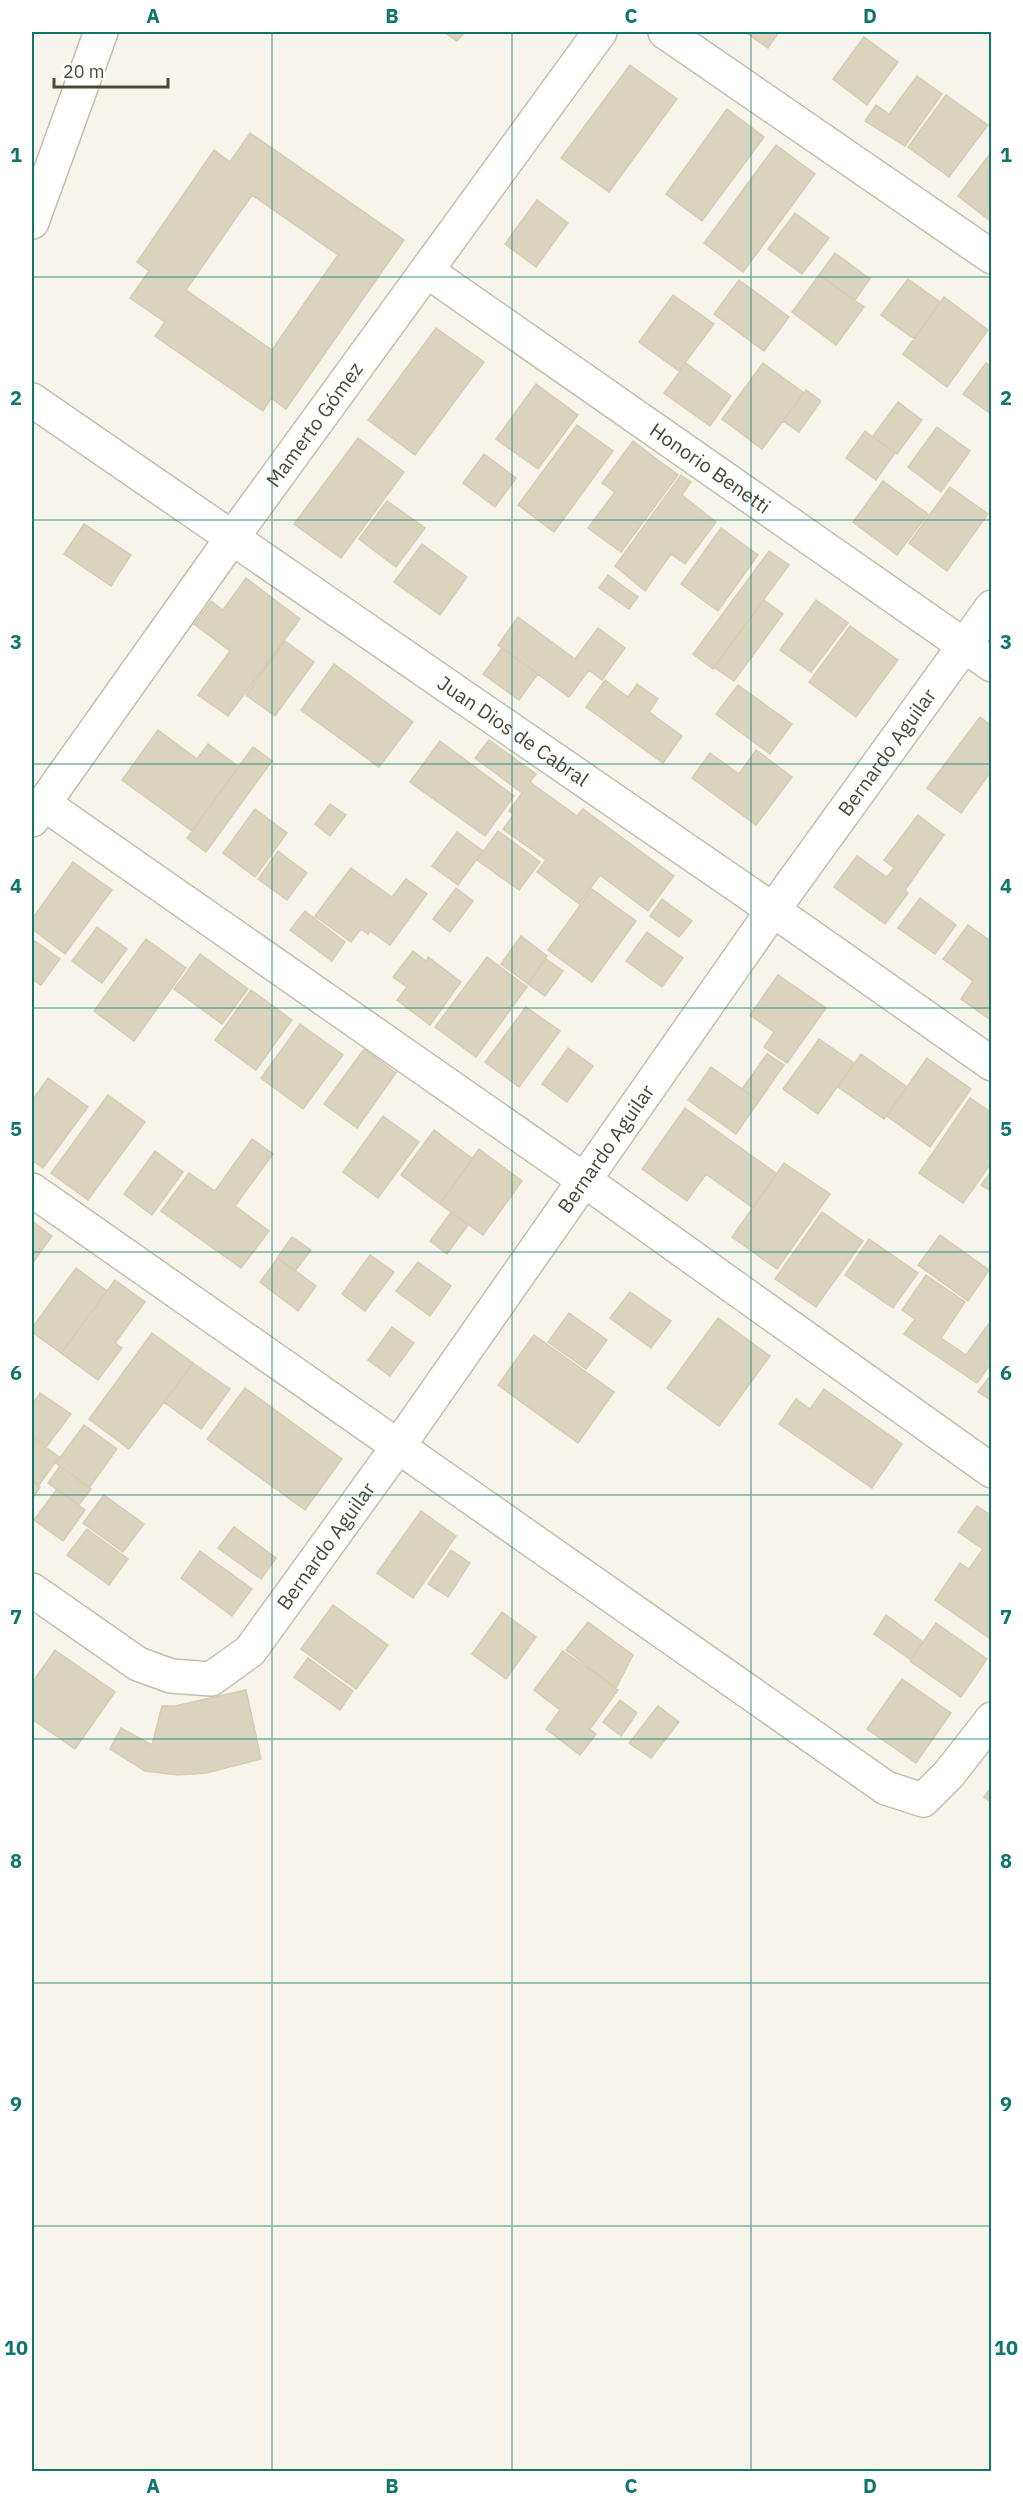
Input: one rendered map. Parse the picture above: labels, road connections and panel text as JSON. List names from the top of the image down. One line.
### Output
{"streets":{"street":["Mamerto Gómez","Honorio Benetti","Juan Dios de Cabral","Bernardo Aguilar"]},"crossings":[["Mamerto Gómez","Honorio Benetti"],["Mamerto Gómez","Juan Dios de Cabral"],["Honorio Benetti","Bernardo Aguilar"],["Juan Dios de Cabral","Bernardo Aguilar"]],"scale_bar":"20 m","grid":{"columns":["A","B","C","D"],"rows":["1","2","3","4","5","6","7","8","9","10"]}}
